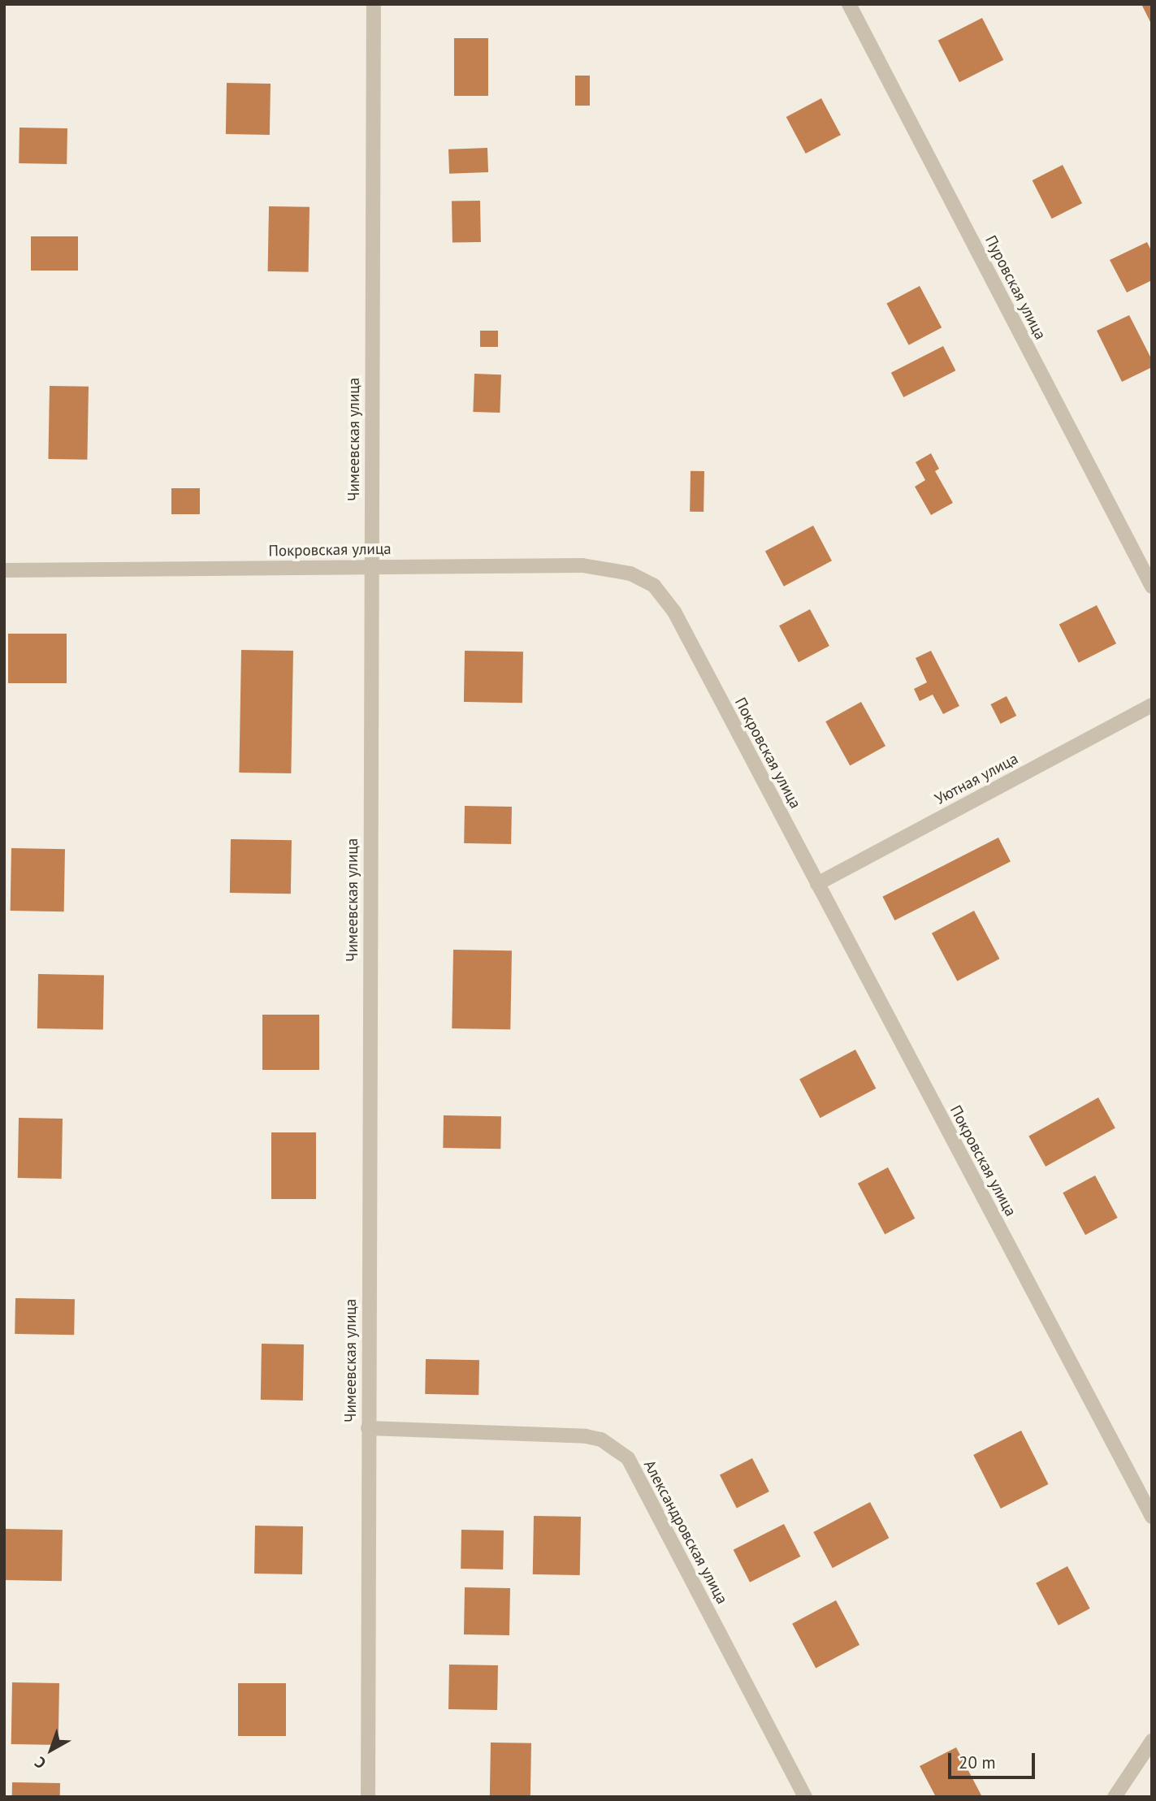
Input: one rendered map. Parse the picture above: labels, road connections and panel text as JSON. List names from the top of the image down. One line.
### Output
{"streets":{"street":["Пуровская улица","Чимеевская улица","Покровская улица","Уютная улица","Александровская улица"]},"crossings":[["Чимеевская улица","Покровская улица"],["Чимеевская улица","Александровская улица"],["Покровская улица","Уютная улица"]],"scale_bar":"20 m","north":"bottom left"}
